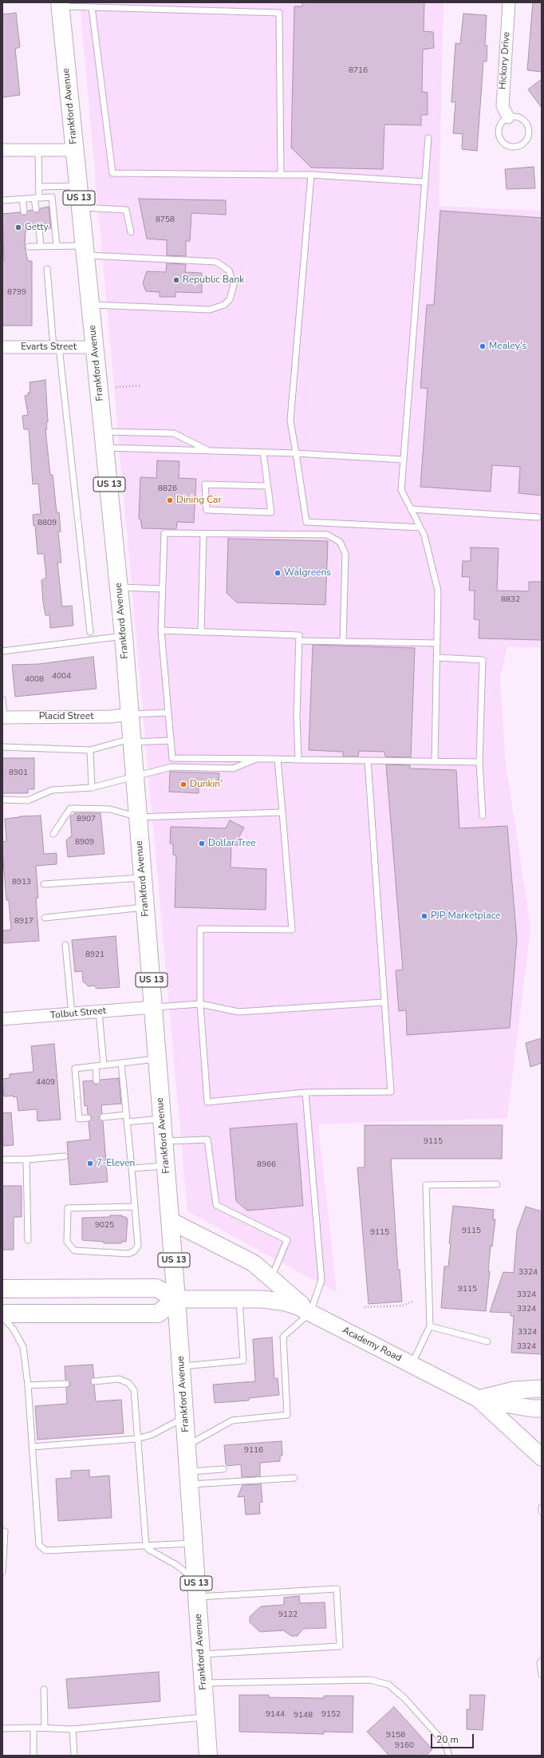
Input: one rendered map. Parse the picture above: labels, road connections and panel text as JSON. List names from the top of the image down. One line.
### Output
{"streets":{"main road":["Frankford Avenue","US 13","Academy Road"],"street":["Hickory Drive","Evarts Street","Placid Street","Tolbut Street"]},"crossings":[["Frankford Avenue","Evarts Street"],["Frankford Avenue","Placid Street"],["Frankford Avenue","Tolbut Street"],["Frankford Avenue","Academy Road"]],"places":["Getty","Republic Bank","Mealey's","Dining Car","Walgreens","Dunkin'","Dollar Tree","PJP Marketplace","7-Eleven"],"house_numbers":["8716","8758","8799","8826","8809","8832","4004","4008","8901","8907","8909","8913","8917","8921","4409","9115","8966","9025","9115","9115","3324","9115","3324","3324","3324","3324","9116","9122","9144","9152","9148","9158","9160"],"scale_bar":"20 m"}
